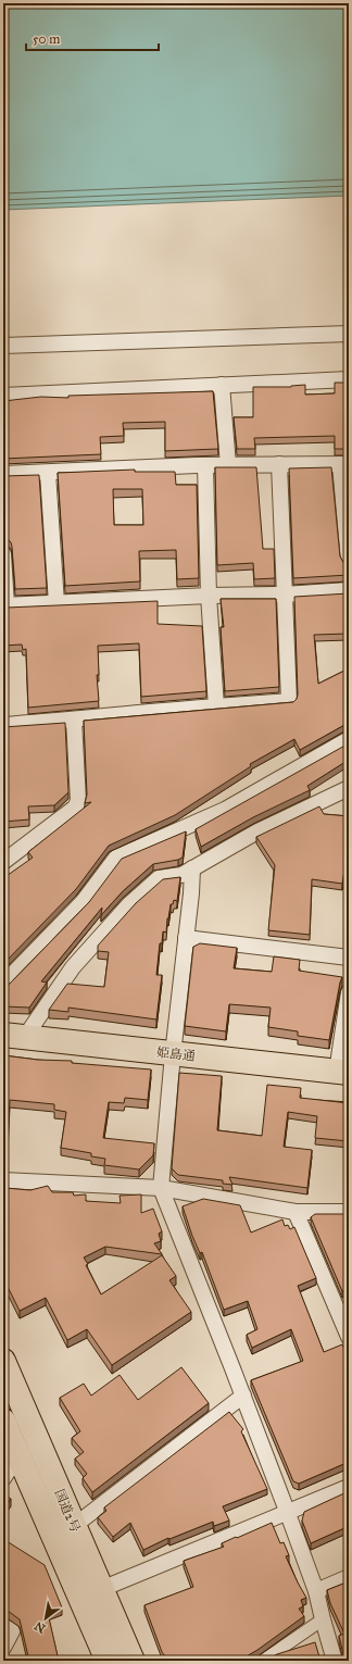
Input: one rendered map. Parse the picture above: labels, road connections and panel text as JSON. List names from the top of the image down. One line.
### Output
{"streets":{"main road":["姫島通","国道2号"]},"scale_bar":"50 m","north":"bottom left"}
